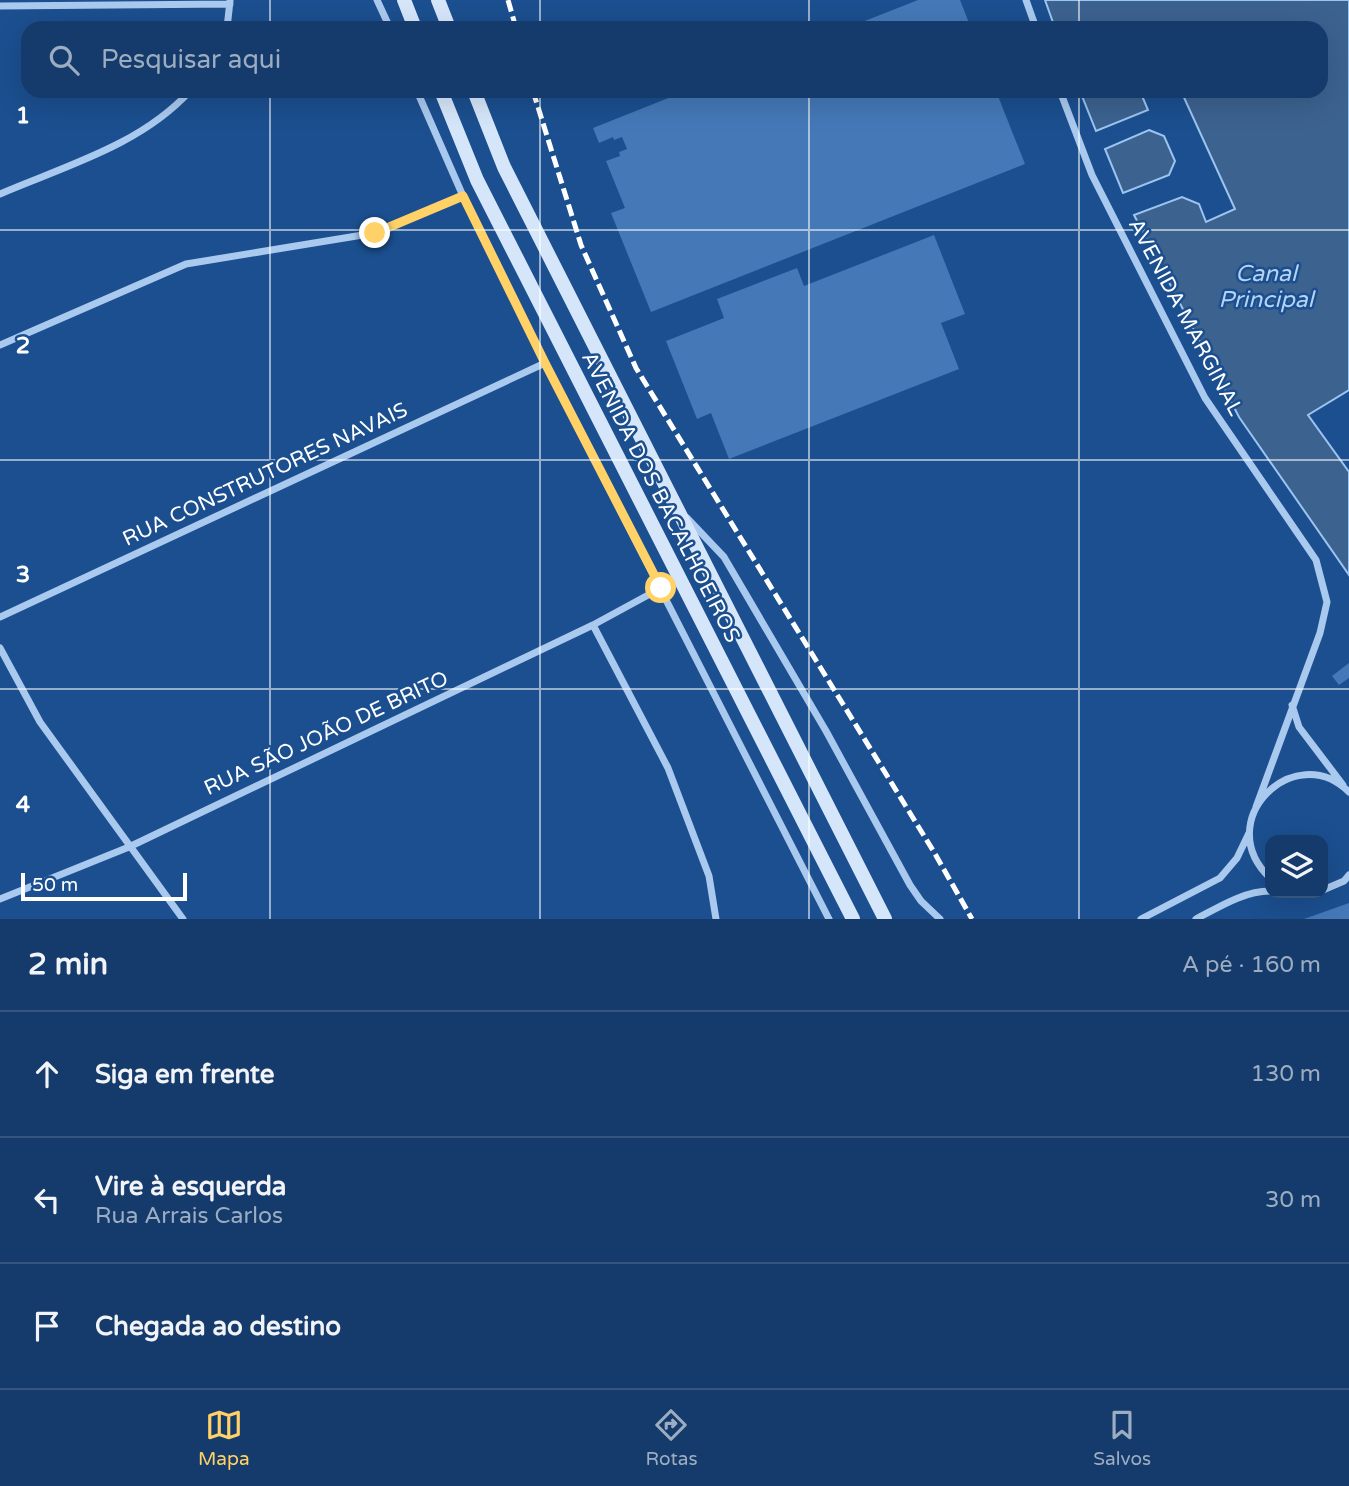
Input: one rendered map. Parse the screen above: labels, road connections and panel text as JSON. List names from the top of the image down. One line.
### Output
{"streets":{"main road":["AVENIDA DOS BACALHOEIROS"],"street":["AVENIDA MARGINAL","RUA CONSTRUTORES NAVAIS","RUA SÃO JOÃO DE BRITO"]},"water":["Canal Principal"],"scale_bar":"50 m","page":{"search":"Pesquisar aqui","scale":"50 m","heading":["2 min","A pé · 160 m"],"list":[["Siga em frente","130 m"],["Vire à esquerda","Rua Arrais Carlos","30 m"],"Chegada ao destino"],"nav":["Mapa","Rotas","Salvos"]},"grid":{"rows":["1","2","3","4"]}}
